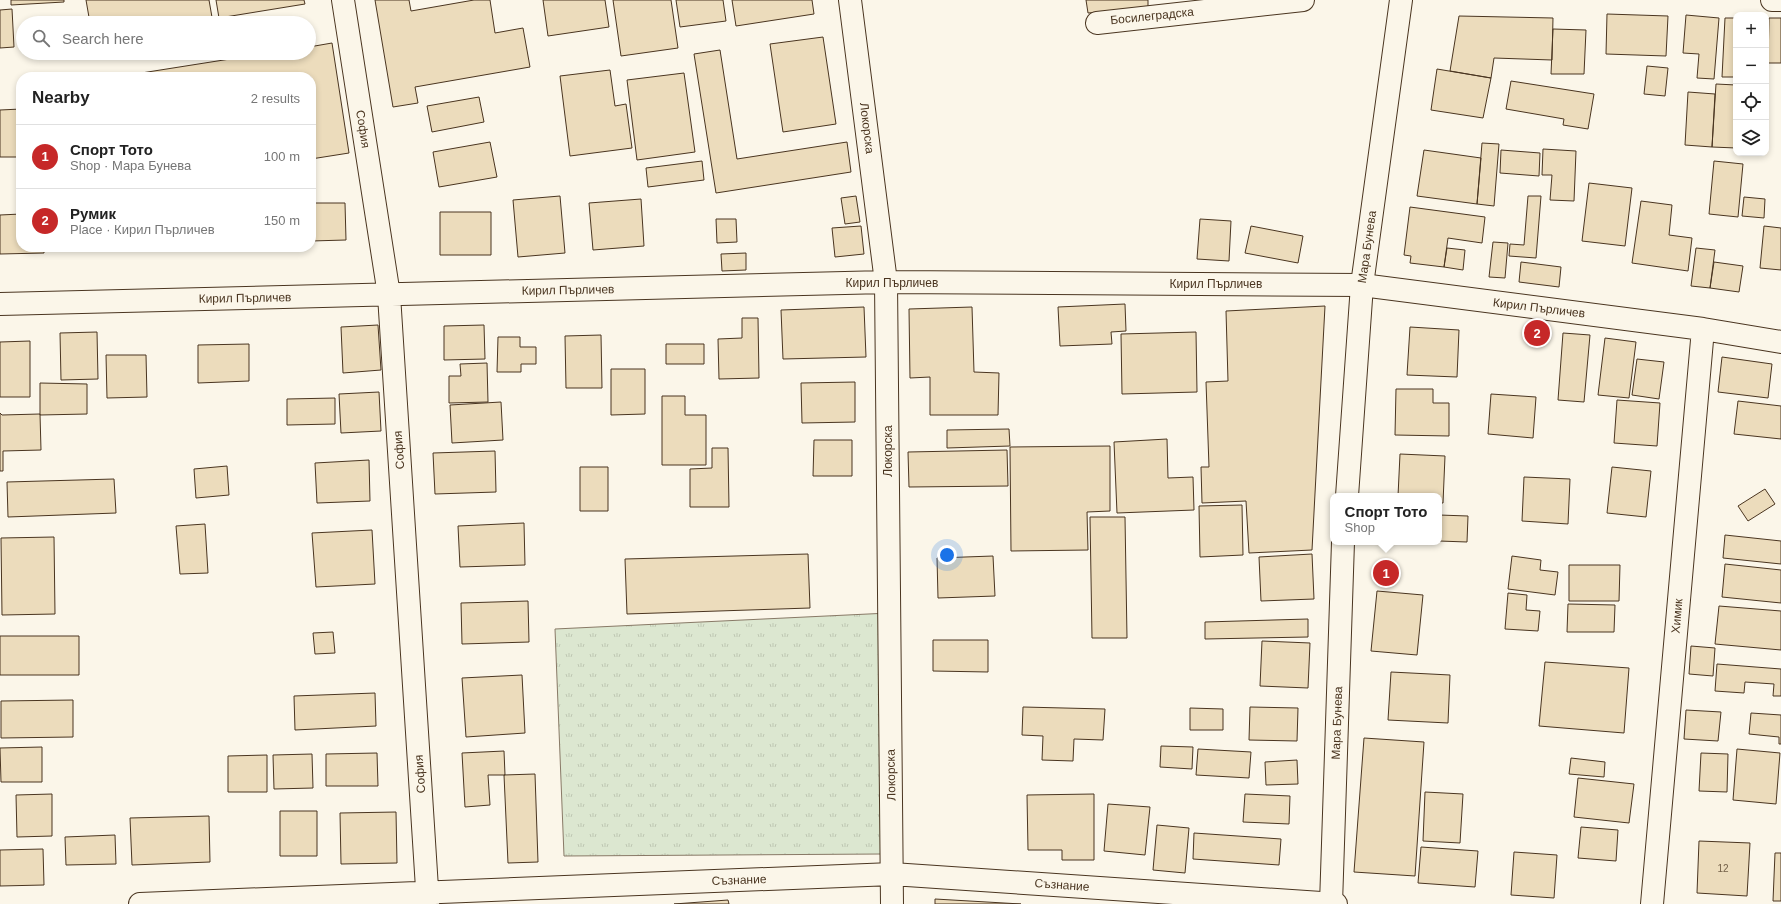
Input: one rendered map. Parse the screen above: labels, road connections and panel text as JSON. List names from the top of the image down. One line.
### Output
{"streets":{"street":["Босилеградска","Локорска","София","Мара Бунева","Кирил Пърличев","Химик","Съзнание"]},"crossings":[["Локорска","Кирил Пърличев"],["Локорска","Съзнание"],["София","Кирил Пърличев"],["София","Съзнание"],["Мара Бунева","Кирил Пърличев"],["Мара Бунева","Съзнание"],["Кирил Пърличев","Химик"]],"house_numbers":["12"],"page":{"map_buttons":["+","−"],"search":"Search here","heading":["Nearby","2 results"],"list":[{"mark":"1","name":"Спорт Тото","note":"Shop · Мара Бунева","value":"100 m"},{"mark":"2","name":"Румик","note":"Place · Кирил Пърличев","value":"150 m"}],"pins":["2","1"],"popup":["Спорт Тото","Shop"]}}
